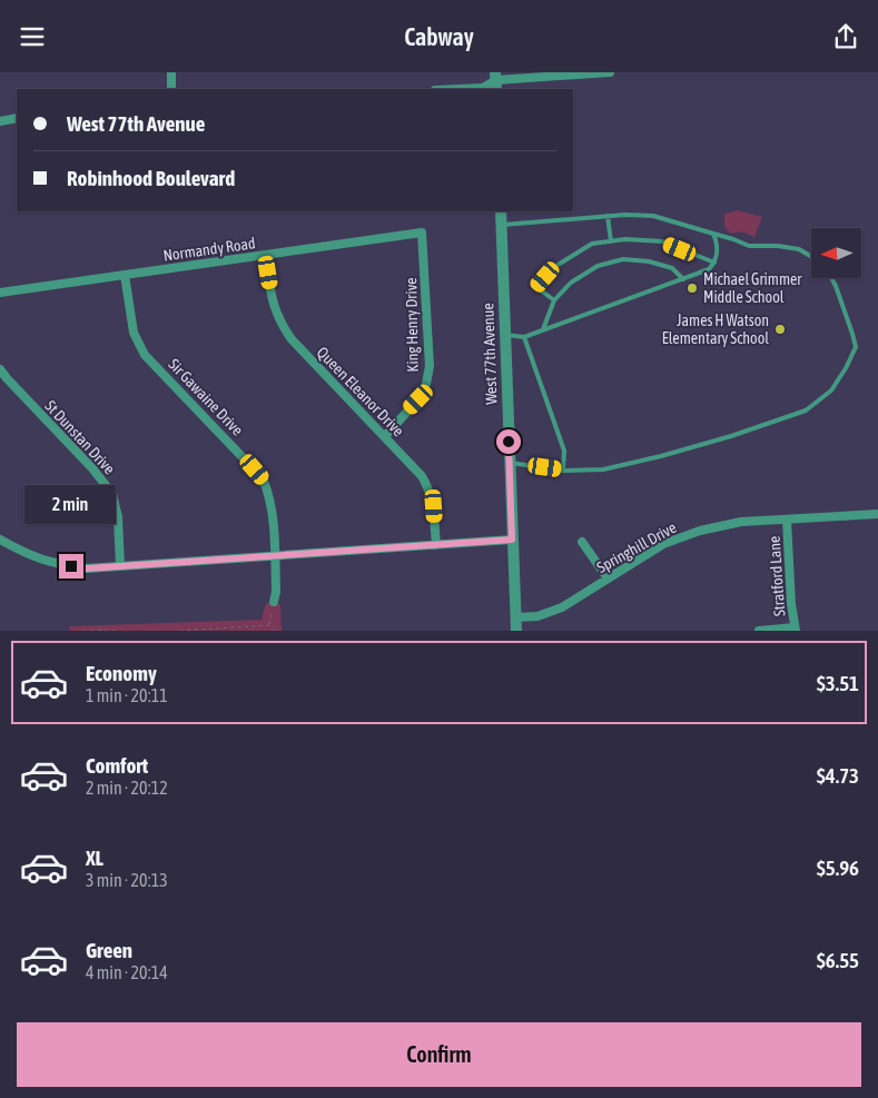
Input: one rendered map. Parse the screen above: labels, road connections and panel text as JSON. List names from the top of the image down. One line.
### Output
{"streets":{"street":["Normandy Road","King Henry Drive","West 77th Avenue","Queen Eleanor Drive","Sir Gawaine Drive","St Dunstan Drive","Springhill Drive","Stratford Lane"]},"crossings":[["Normandy Road","King Henry Drive"],["Normandy Road","Queen Eleanor Drive"],["Normandy Road","Sir Gawaine Drive"],["King Henry Drive","Queen Eleanor Drive"],["West 77th Avenue","Springhill Drive"],["Springhill Drive","Stratford Lane"]],"places":["Michael Grimmer Middle School","James H Watson Elementary School"],"north":"left","page":{"header":"Cabway","banner":["West 77th Avenue","Robinhood Boulevard"],"bubble":"2 min","list":[{"name":"Economy","note":"1 min · 20:11","value":"$3.51"},{"name":"Comfort","note":"2 min · 20:12","value":"$4.73"},{"name":"XL","note":"3 min · 20:13","value":"$5.96"},{"name":"Green","note":"4 min · 20:14","value":"$6.55"}],"buttons":"Confirm"}}
